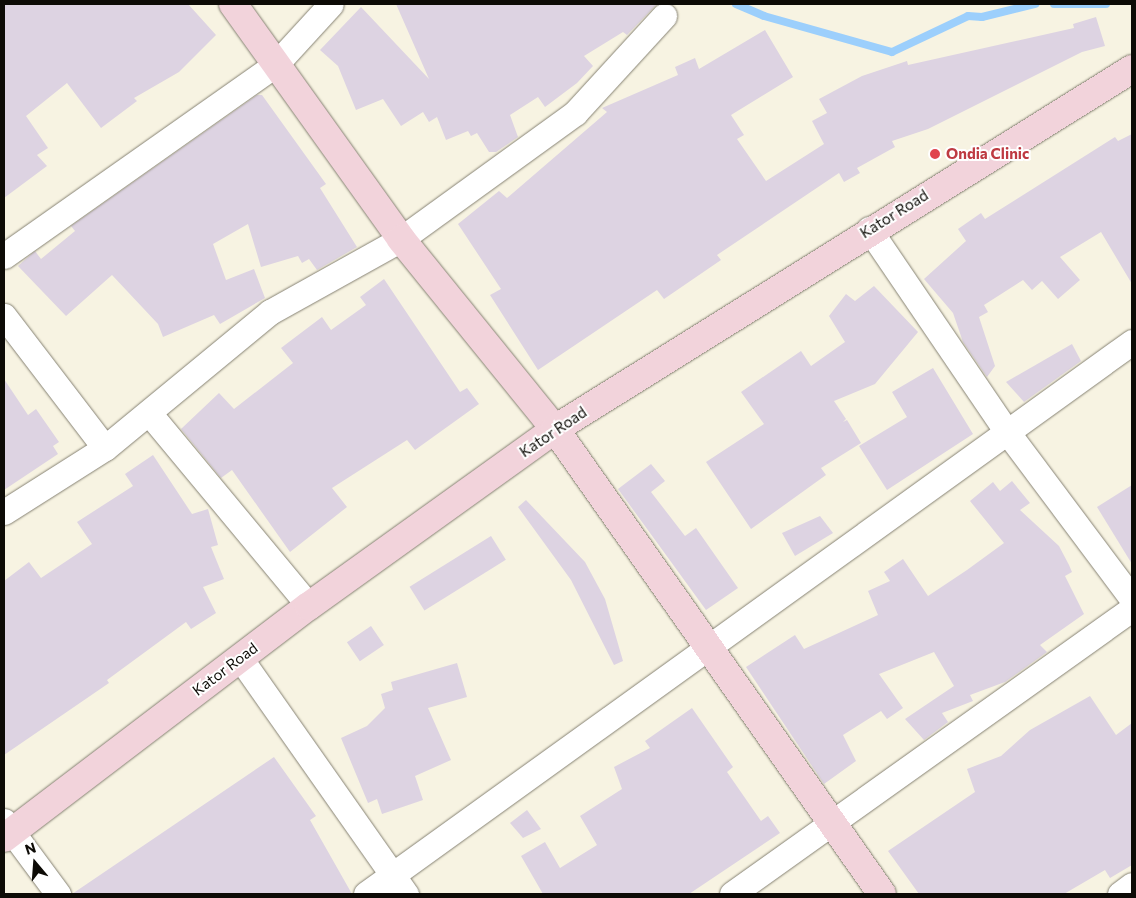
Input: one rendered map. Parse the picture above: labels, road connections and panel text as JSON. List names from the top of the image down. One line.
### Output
{"streets":{"main road":["Kator Road"]},"places":["Ondia Clinic"],"north":"top"}
